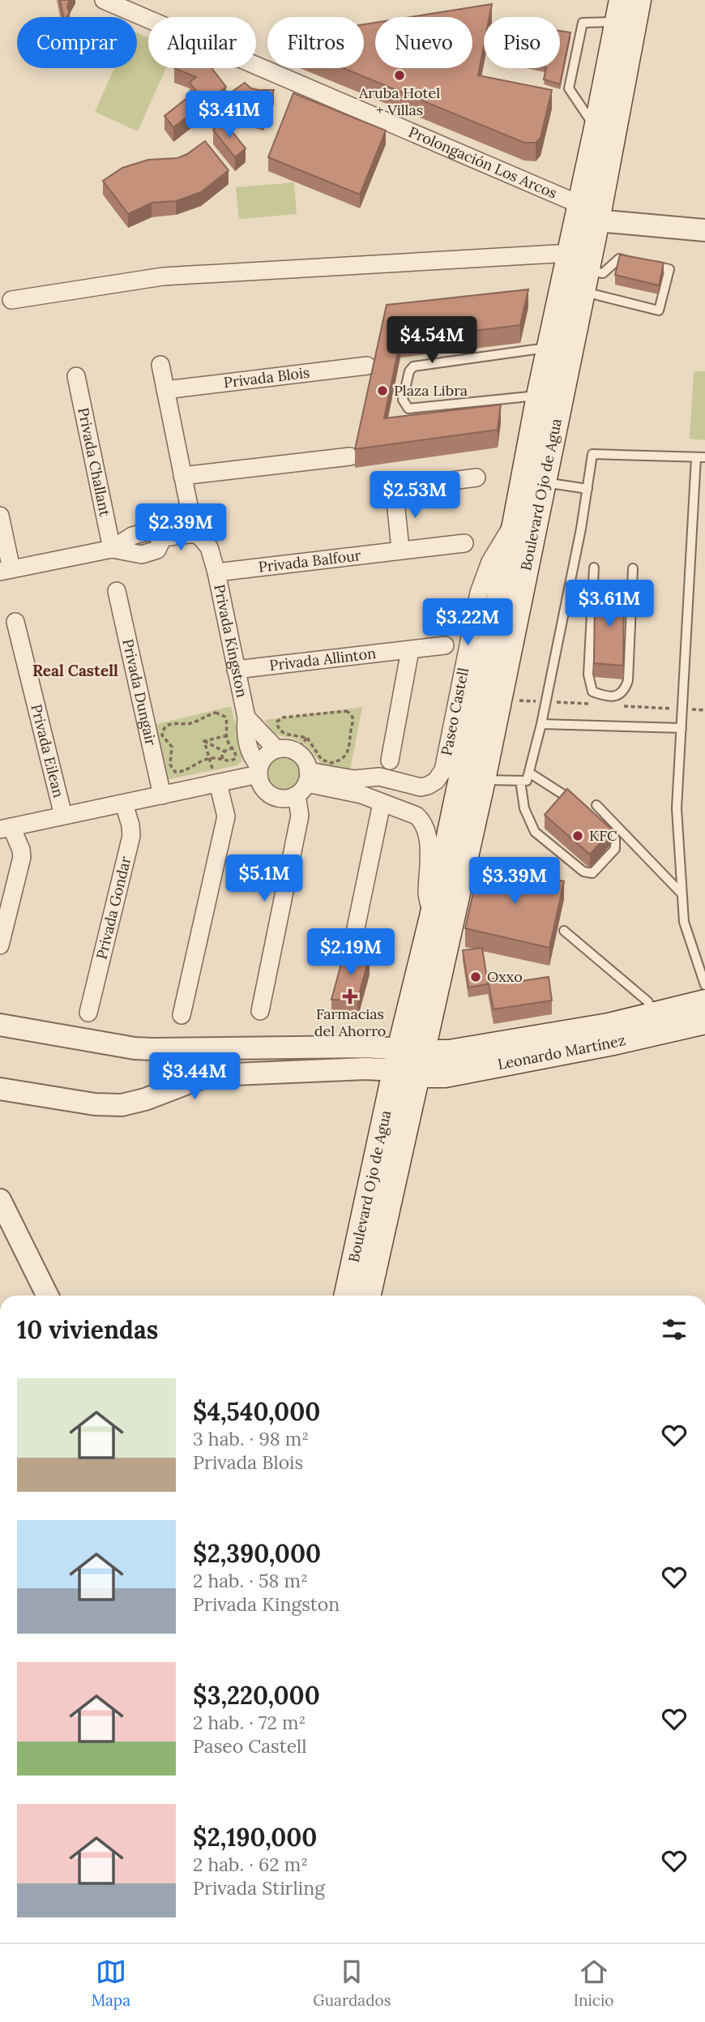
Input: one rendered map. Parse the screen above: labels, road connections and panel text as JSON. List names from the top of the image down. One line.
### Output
{"streets":{"main road":["Boulevard Ojo de Agua","Leonardo Martínez"],"street":["Prolongación Los Arcos","Privada Blois","Privada Challant","Privada Balfour","Privada Kingston","Privada Allinton","Privada Dungair","Paseo Castell","Privada Eilean","Privada Gondar"]},"crossings":[["Prolongación Los Arcos","Boulevard Ojo de Agua"],["Boulevard Ojo de Agua","Paseo Castell"],["Boulevard Ojo de Agua","Leonardo Martínez"],["Privada Balfour","Privada Kingston"],["Privada Kingston","Privada Allinton"],["Privada Kingston","Paseo Castell"]],"districts":["Real Castell"],"places":{"other":["Aruba Hotel + Villas","Plaza Libra","KFC","Oxxo"],"health":["Farmacias del Ahorro"]},"page":{"chip":["Comprar","Alquilar","Filtros","Nuevo","Piso"],"price":["$3.41M","$4.54M","$2.53M","$2.39M","$3.61M","$3.22M","$5.1M","$3.39M","$2.19M","$3.44M"],"heading":"10 viviendas","list":[{"name":"$4,540,000","note":"3 hab. · 98 m² · Privada Blois"},{"name":"$2,390,000","note":"2 hab. · 58 m² · Privada Kingston"},{"name":"$3,220,000","note":"2 hab. · 72 m² · Paseo Castell"},{"name":"$2,190,000","note":"2 hab. · 62 m² · Privada Stirling"}],"tabs":["Mapa","Guardados","Inicio"]}}
